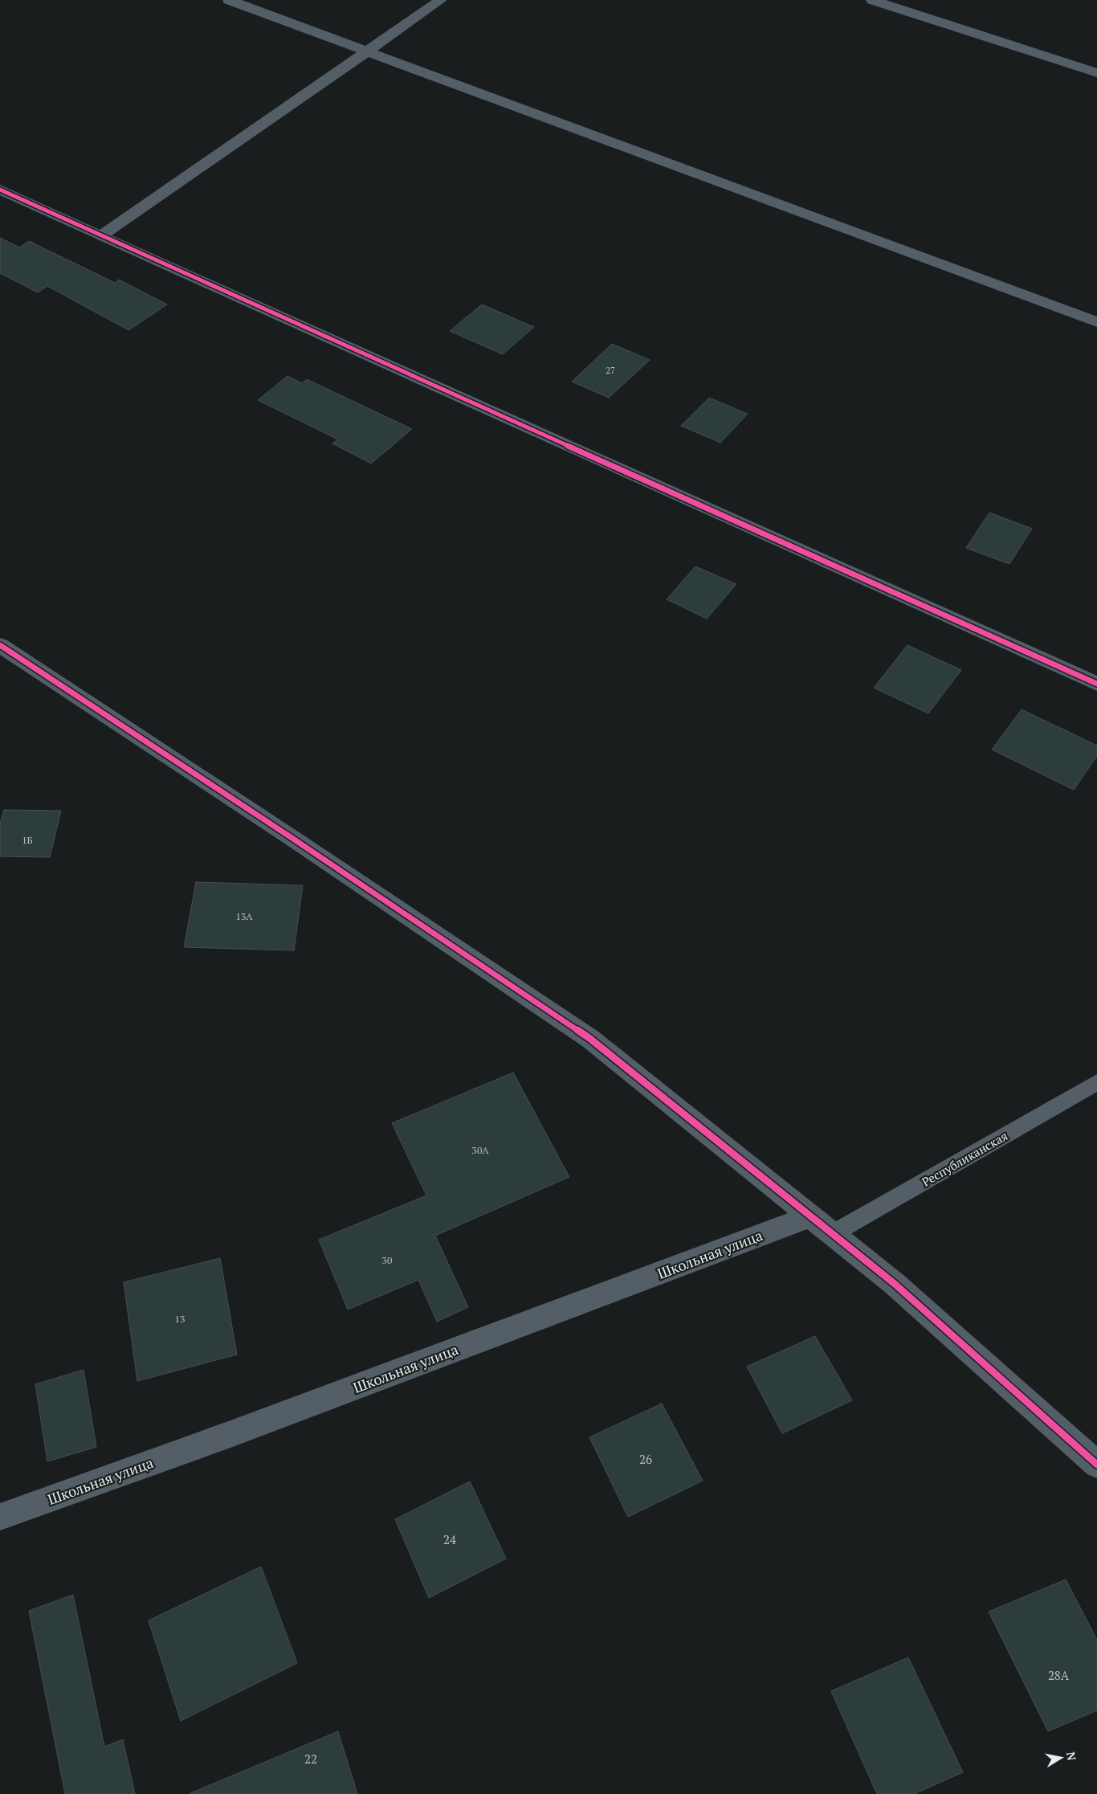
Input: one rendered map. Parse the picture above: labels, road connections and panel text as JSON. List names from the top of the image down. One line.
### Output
{"streets":{"street":["Школьная улица"],"lane":["Республиканская"]},"house_numbers":["27","1Б","13А","30А","30","13","26","24","28А","22"],"north":"right"}
